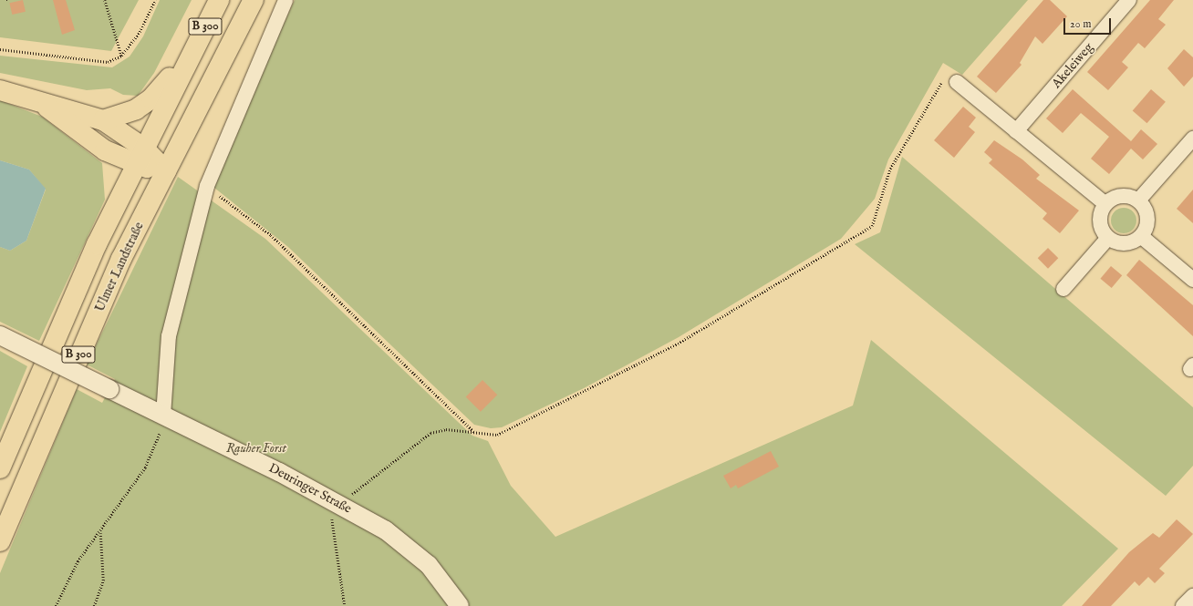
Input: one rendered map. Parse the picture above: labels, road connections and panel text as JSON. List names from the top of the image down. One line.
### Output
{"streets":{"main road":["B 300","Ulmer Landstraße"],"street":["Akeleiweg","Deuringer Straße"]},"parks":["Rauher Forst"],"scale_bar":"20 m"}
